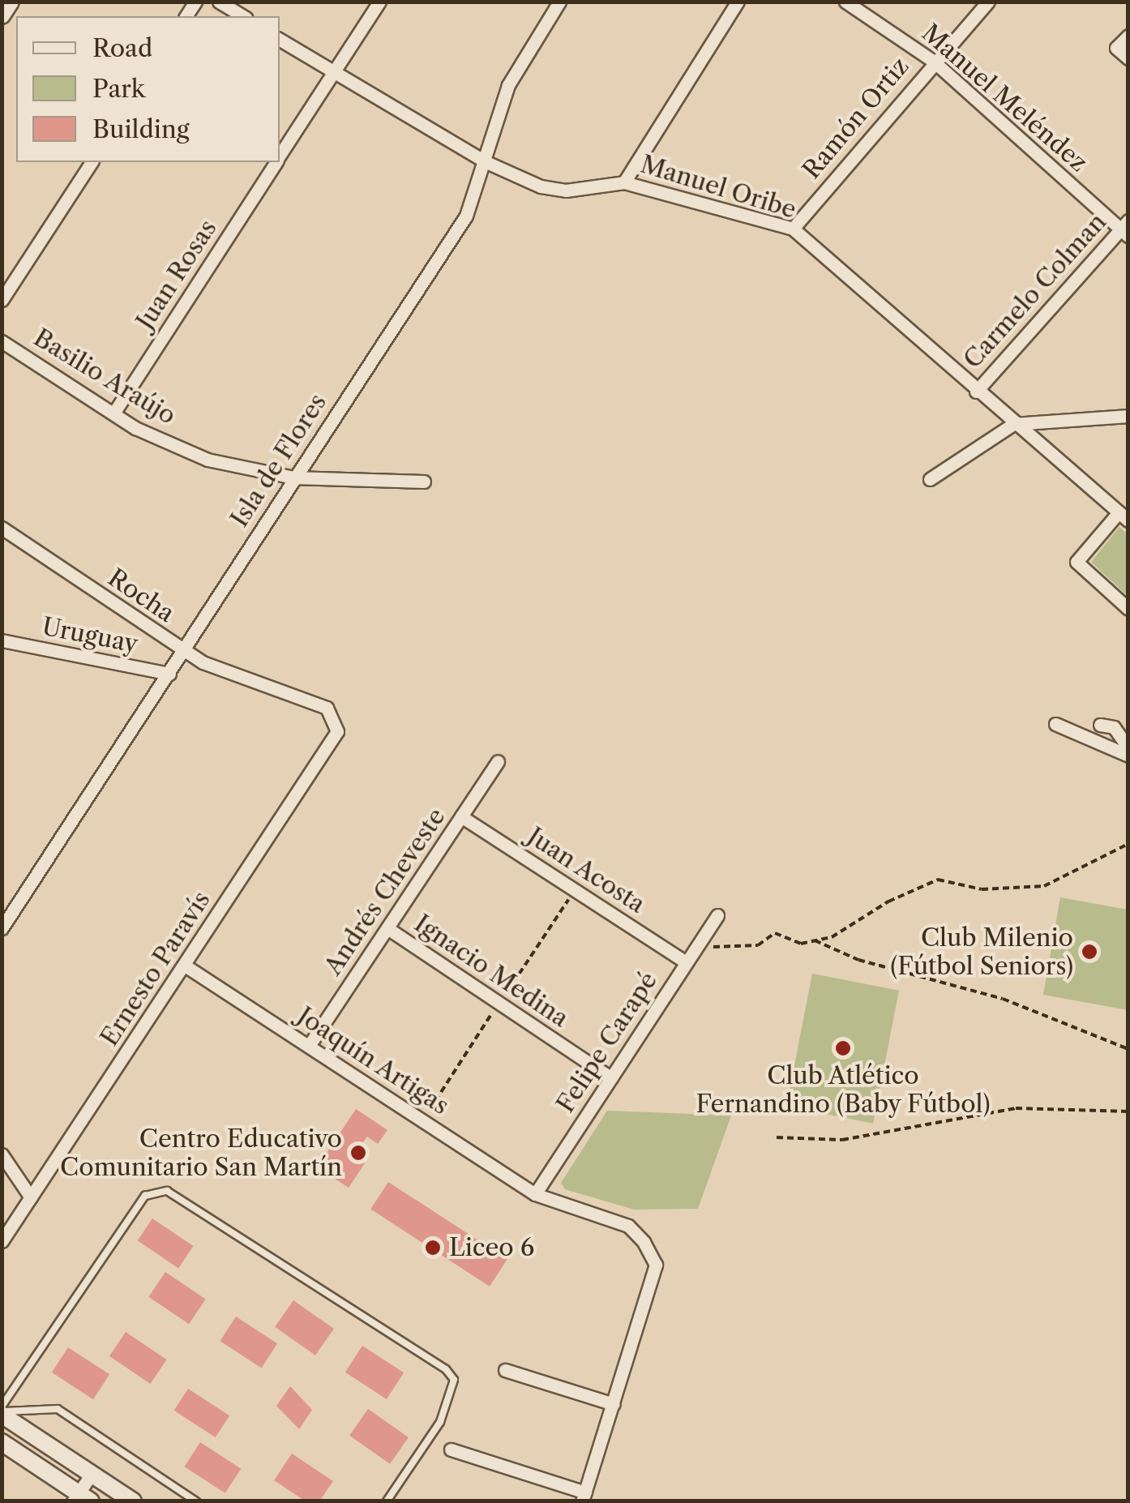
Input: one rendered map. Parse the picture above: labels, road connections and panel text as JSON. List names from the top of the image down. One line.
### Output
{"streets":{"street":["Manuel Meléndez","Ramón Ortiz","Manuel Oribe","Juan Rosas","Carmelo Colman","Basilio Araújo","Isla de Flores","Rocha","Uruguay","Juan Acosta","Andrés Cheveste","Ernesto Paravís","Ignacio Medina","Felipe Carapé","Joaquín Artigas"]},"crossings":[["Manuel Meléndez","Ramón Ortiz"],["Manuel Meléndez","Carmelo Colman"],["Ramón Ortiz","Manuel Oribe"],["Manuel Oribe","Juan Rosas"],["Manuel Oribe","Carmelo Colman"],["Manuel Oribe","Isla de Flores"],["Juan Rosas","Basilio Araújo"],["Basilio Araújo","Isla de Flores"],["Isla de Flores","Rocha"],["Isla de Flores","Uruguay"],["Rocha","Ernesto Paravís"],["Juan Acosta","Andrés Cheveste"],["Juan Acosta","Felipe Carapé"],["Andrés Cheveste","Ignacio Medina"],["Andrés Cheveste","Joaquín Artigas"],["Ernesto Paravís","Joaquín Artigas"],["Ignacio Medina","Felipe Carapé"],["Felipe Carapé","Joaquín Artigas"]],"places":["Club Milenio (Fútbol Seniors)","Club Atlético Fernandino (Baby Fútbol)","Centro Educativo Comunitario San Martín","Liceo 6"],"legend":["Road","Park","Building"]}
